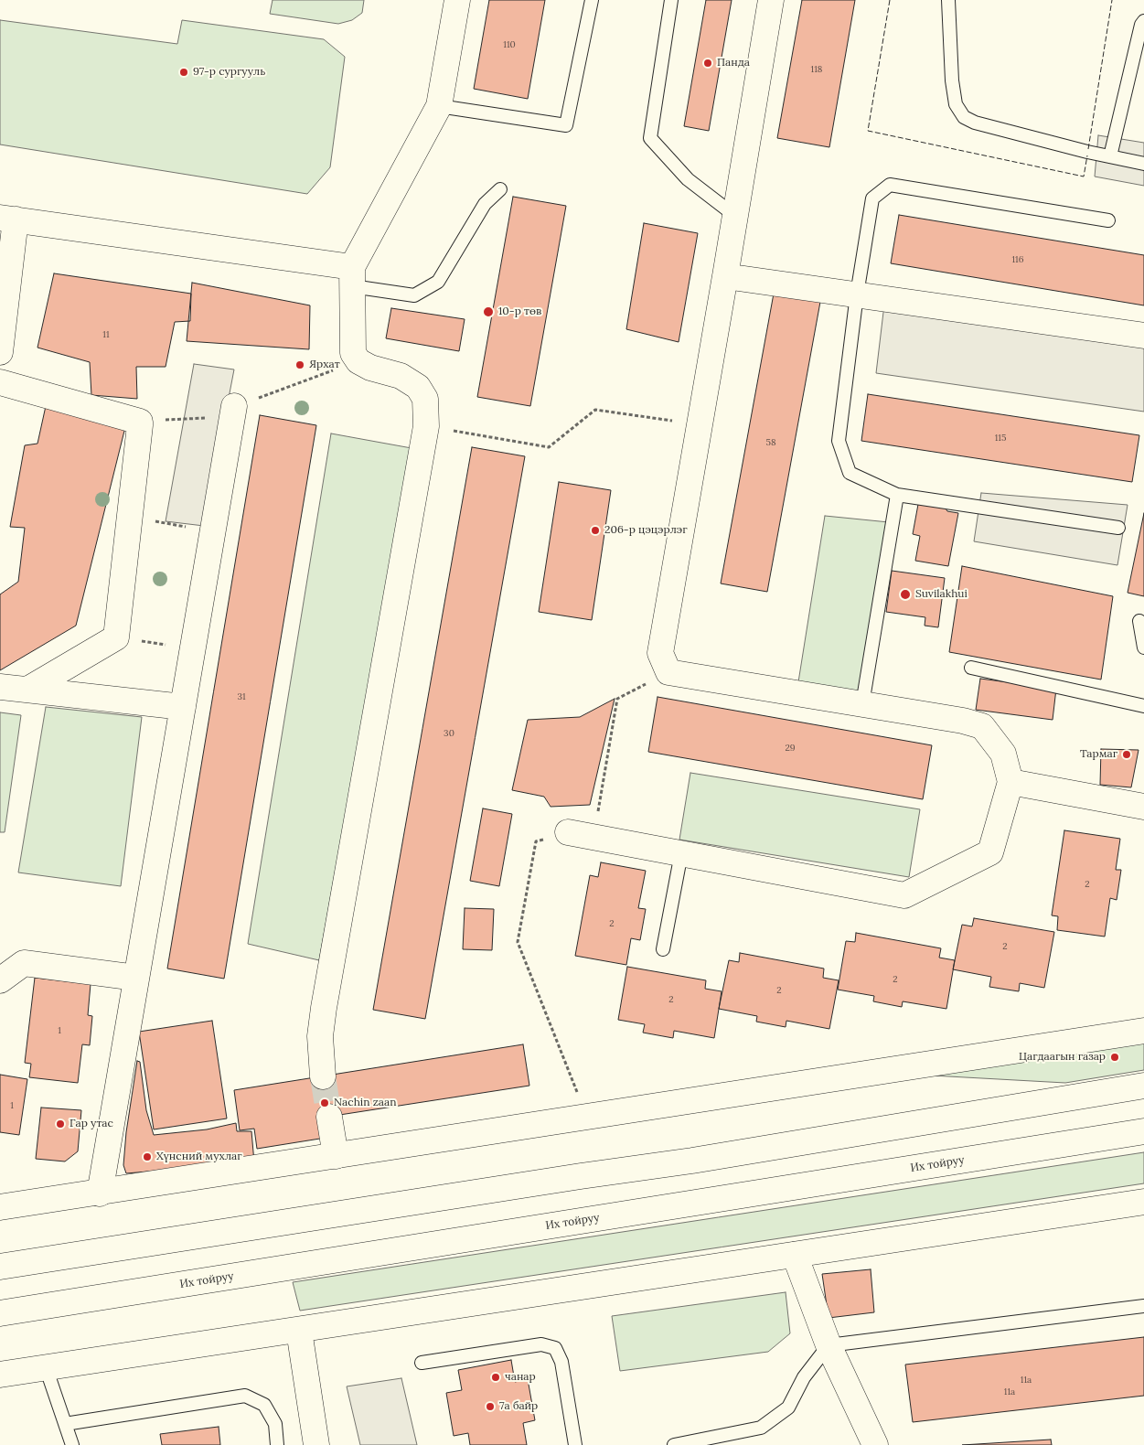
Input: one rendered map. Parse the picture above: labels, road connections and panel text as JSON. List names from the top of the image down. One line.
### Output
{"streets":{"street":["Их тойруу"]},"places":["Панда","97-р сургууль","10-р төв","Ярхат","206-р цэцэрлэг","Suvilakhui","Тармаг","Цагдаагын газар","Nachin zaan","Гар утас","Хүнсний мухлаг","чанар","7а байр"],"house_numbers":["110","118","116","11","115","58","31","30","29","2","2","2","2","2","2","1","1","11а","11а"]}
